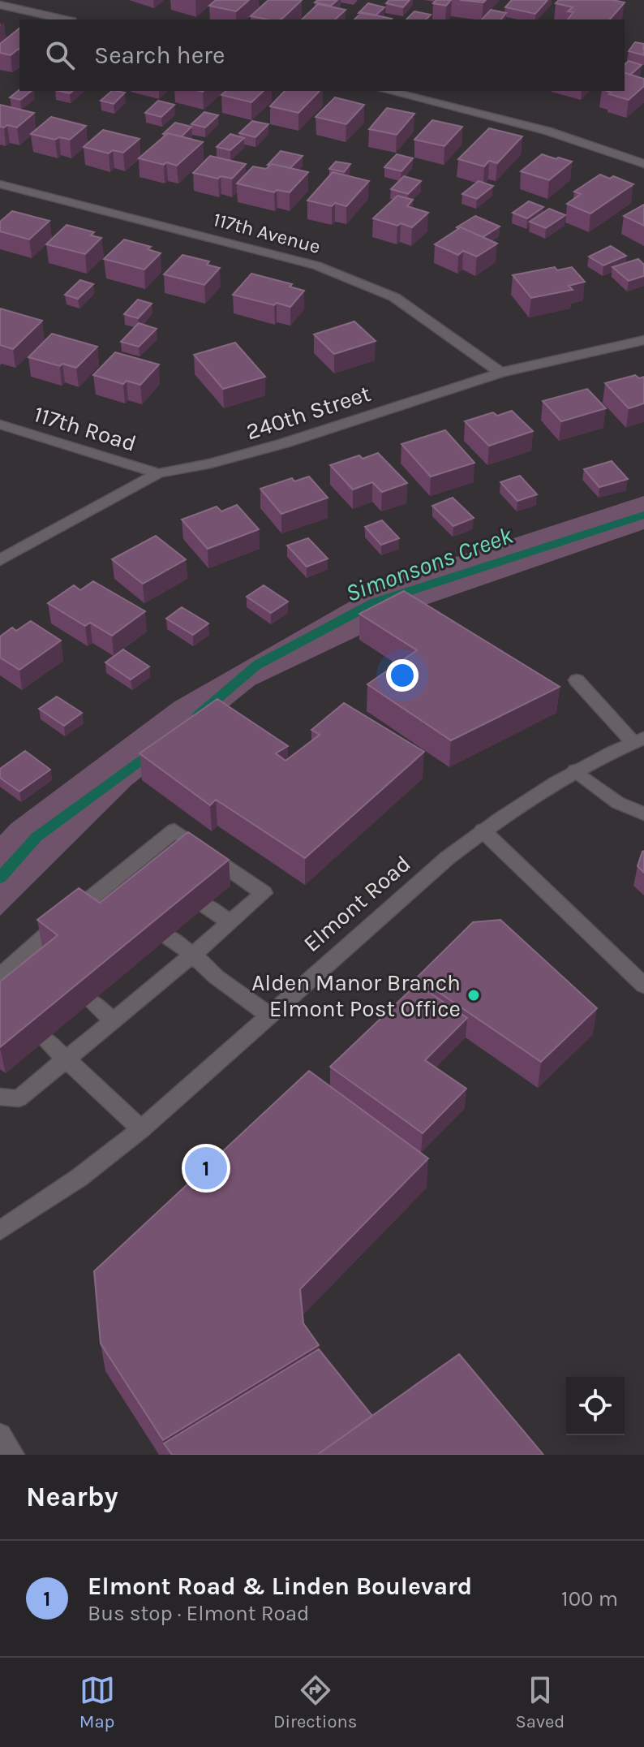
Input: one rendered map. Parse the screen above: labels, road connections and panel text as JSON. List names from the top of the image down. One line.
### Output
{"streets":{"street":["117th Avenue","240th Street","117th Road","Elmont Road"]},"crossings":[["117th Avenue","240th Street"],["240th Street","117th Road"]],"water":["Simonsons Creek"],"places":["Alden Manor Branch Elmont Post Office"],"page":{"search":"Search here","pins":"1","heading":"Nearby","list":[{"mark":"1","name":"Elmont Road & Linden Boulevard","note":"Bus stop · Elmont Road","value":"100 m"}],"nav":["Map","Directions","Saved"]}}
